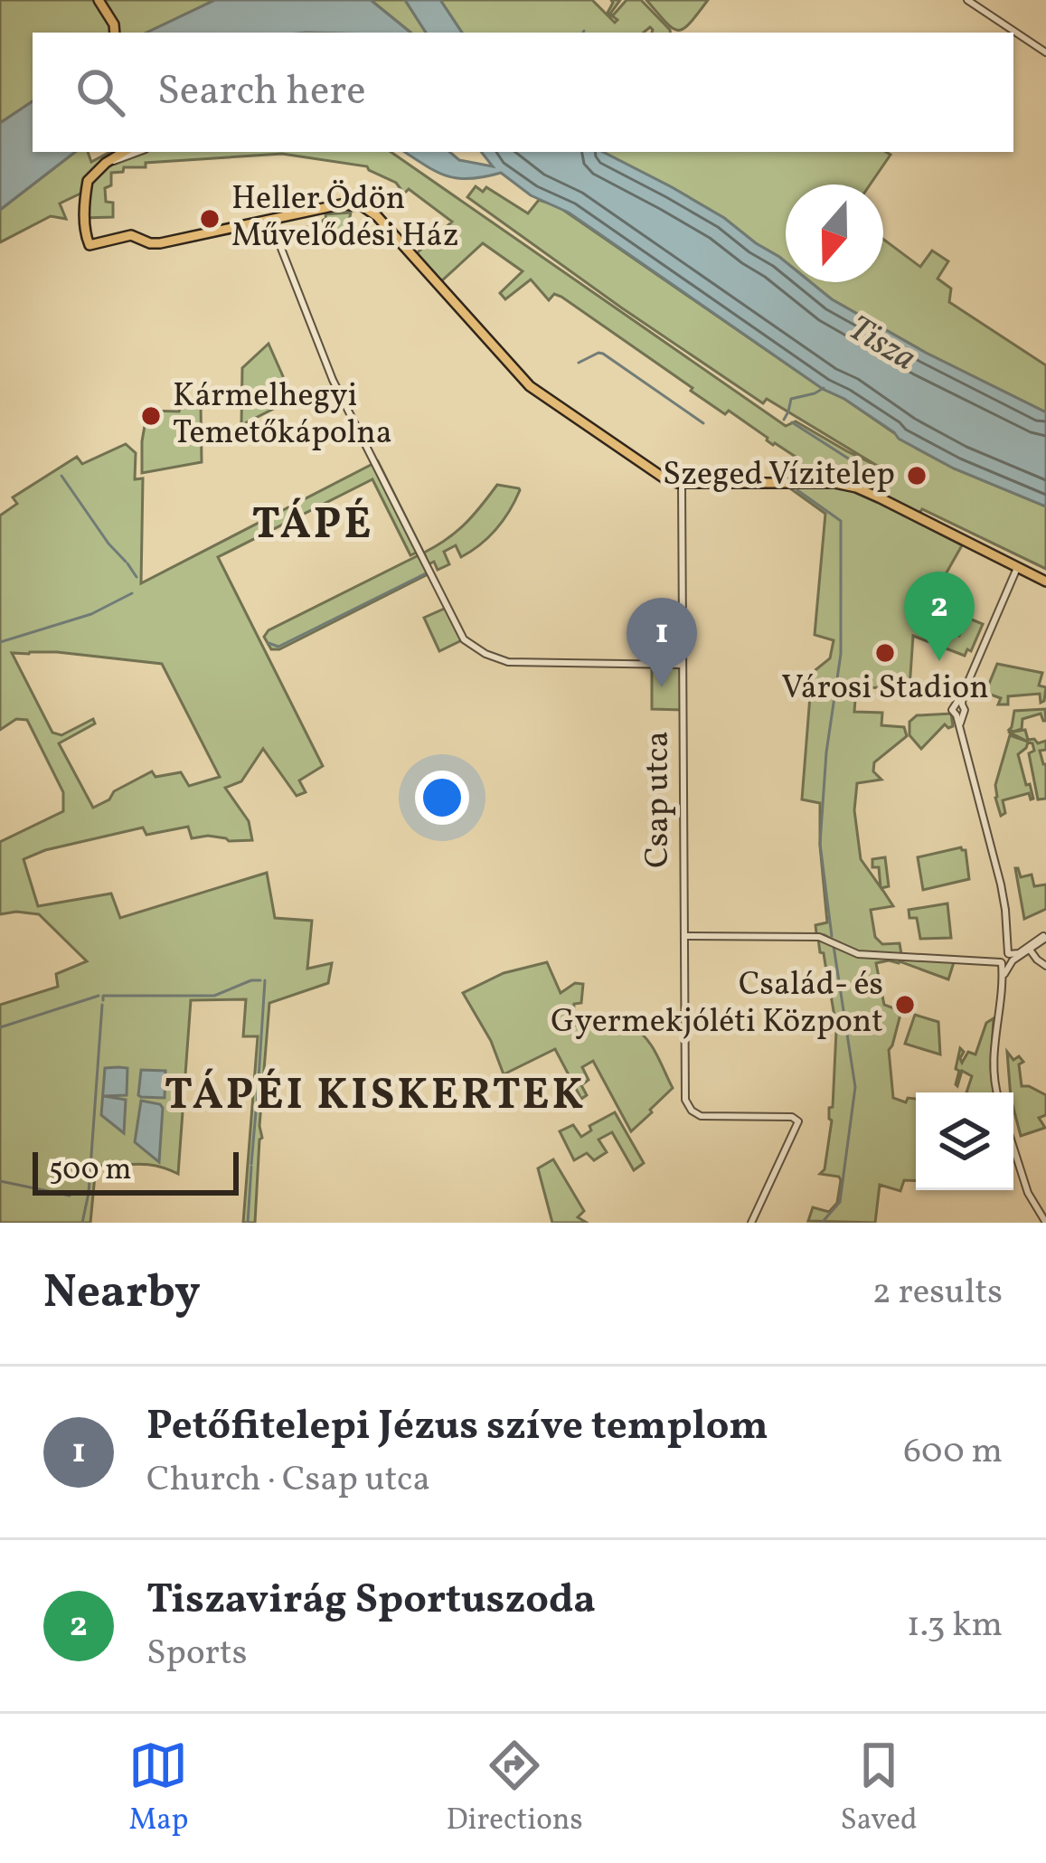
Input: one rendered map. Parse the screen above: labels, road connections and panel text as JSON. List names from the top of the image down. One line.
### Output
{"streets":{"street":["Csap utca"]},"districts":["TÁPÉ","TÁPÉI KISKERTEK"],"water":["Tisza"],"places":["Heller Ödön Művelődési Ház","Kármelhegyi Temetőkápolna","Szeged Vízitelep","Városi Stadion","Család- és Gyermekjóléti Központ"],"scale_bar":"500 m","north":"bottom","page":{"search":"Search here","pins":["2","1"],"scale":"500 m","heading":["Nearby","2 results"],"list":[{"mark":"1","name":"Petőfitelepi Jézus szíve templom","note":"Church · Csap utca","value":"600 m"},{"mark":"2","name":"Tiszavirág Sportuszoda","note":"Sports","value":"1.3 km"}],"nav":["Map","Directions","Saved"]}}
